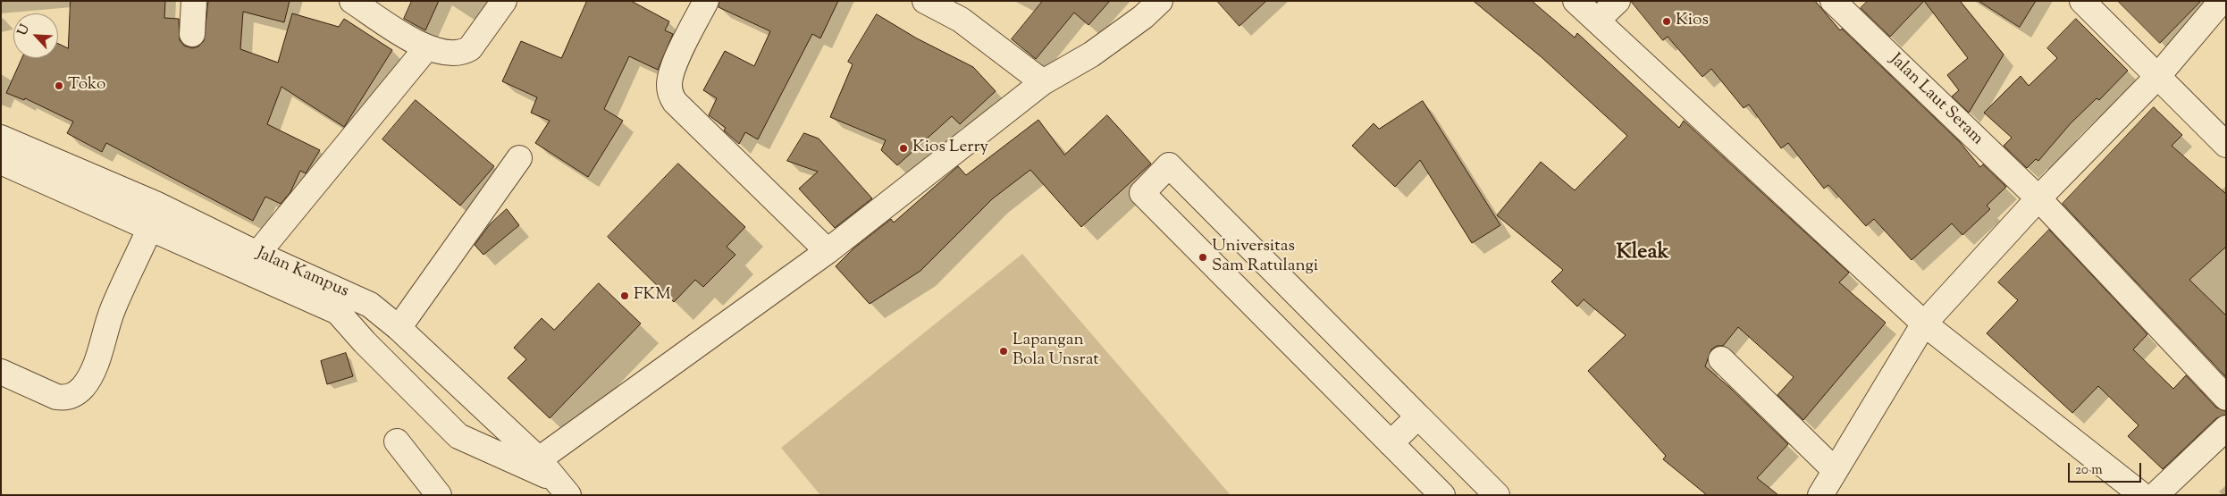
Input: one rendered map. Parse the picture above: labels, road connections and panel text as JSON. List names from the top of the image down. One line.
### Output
{"streets":{"street":["Jalan Laut Seram","Jalan Kampus"]},"districts":["Kleak"],"places":["Kios","Toko","Kios Lerry","Universitas Sam Ratulangi","FKM","Lapangan Bola Unsrat"],"scale_bar":"20 m","north":"top left"}
